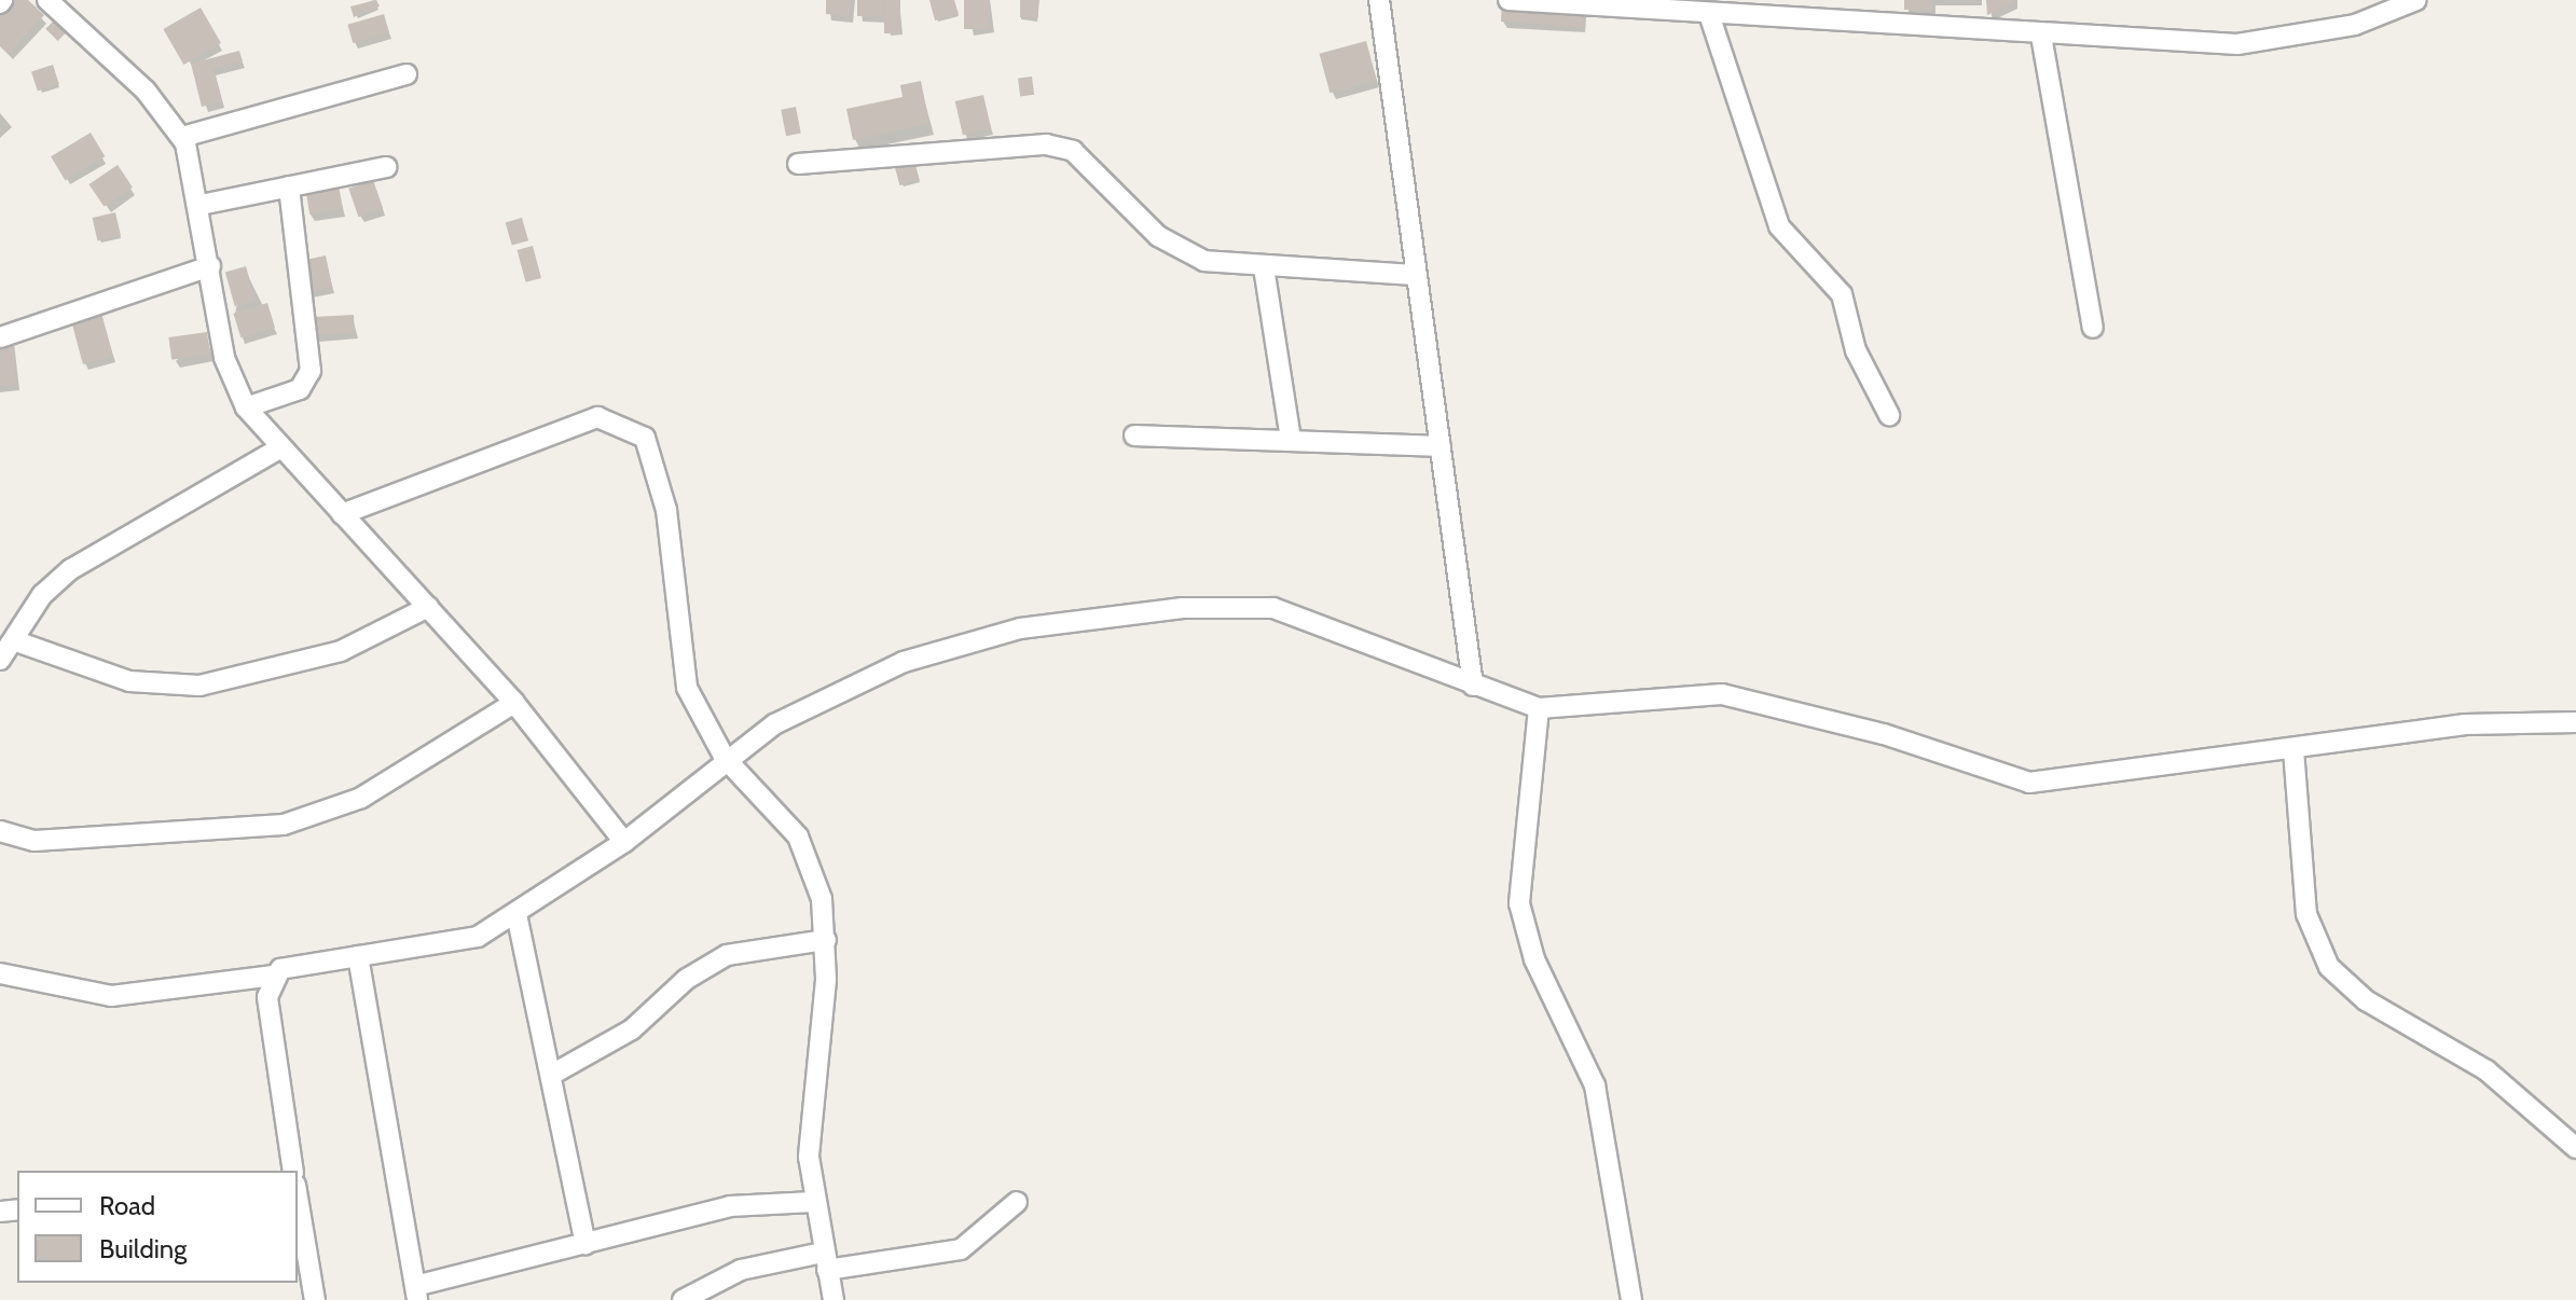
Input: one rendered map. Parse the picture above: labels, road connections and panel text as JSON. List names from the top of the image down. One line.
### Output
{"legend":["Road","Building"]}
